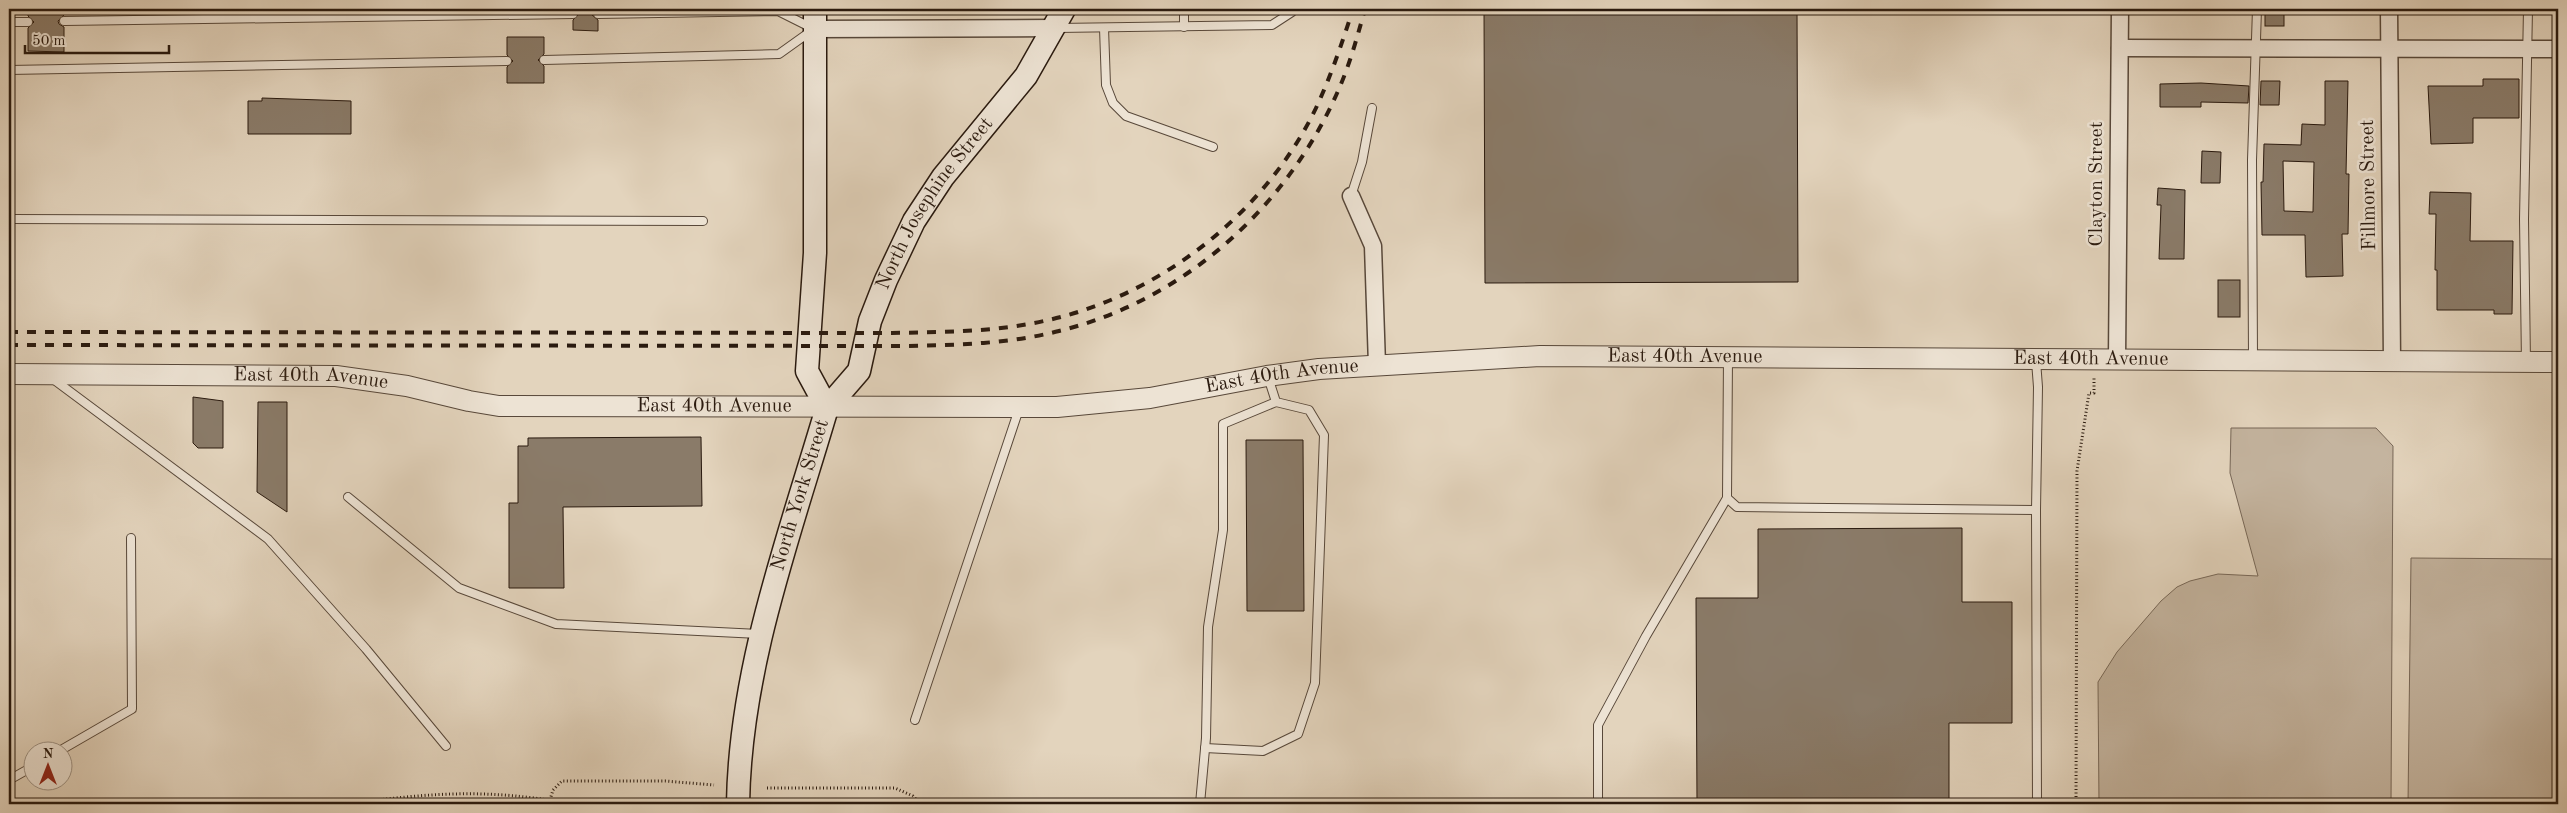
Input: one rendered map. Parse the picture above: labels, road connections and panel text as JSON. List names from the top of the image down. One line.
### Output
{"streets":{"main road":["North Josephine Street","North York Street"],"street":["Clayton Street","Fillmore Street","East 40th Avenue"]},"crossings":[["Clayton Street","East 40th Avenue"],["Fillmore Street","East 40th Avenue"],["North Josephine Street","East 40th Avenue"],["North Josephine Street","North York Street"],["East 40th Avenue","North York Street"]],"scale_bar":"50 m","north":"top"}
